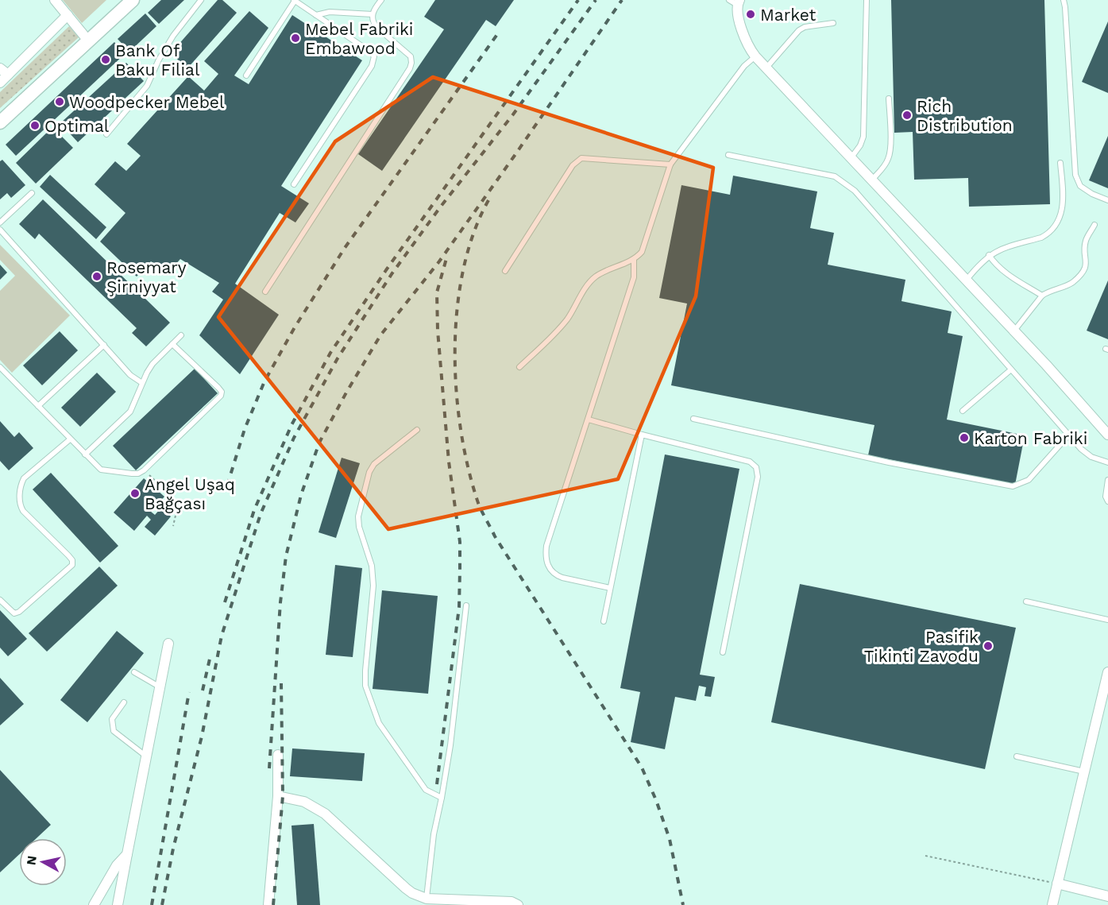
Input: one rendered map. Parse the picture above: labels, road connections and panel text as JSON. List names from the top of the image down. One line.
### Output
{"places":["Market","Mebel Fabriki Embawood","Bank Of Baku Filial","Woodpecker Mebel","Rich Distribution","Optimal","Rosemary Şirniyyat","Karton Fabriki","Angel Uşaq Bağçası","Pasifik Tikinti Zavodu"],"north":"left"}
